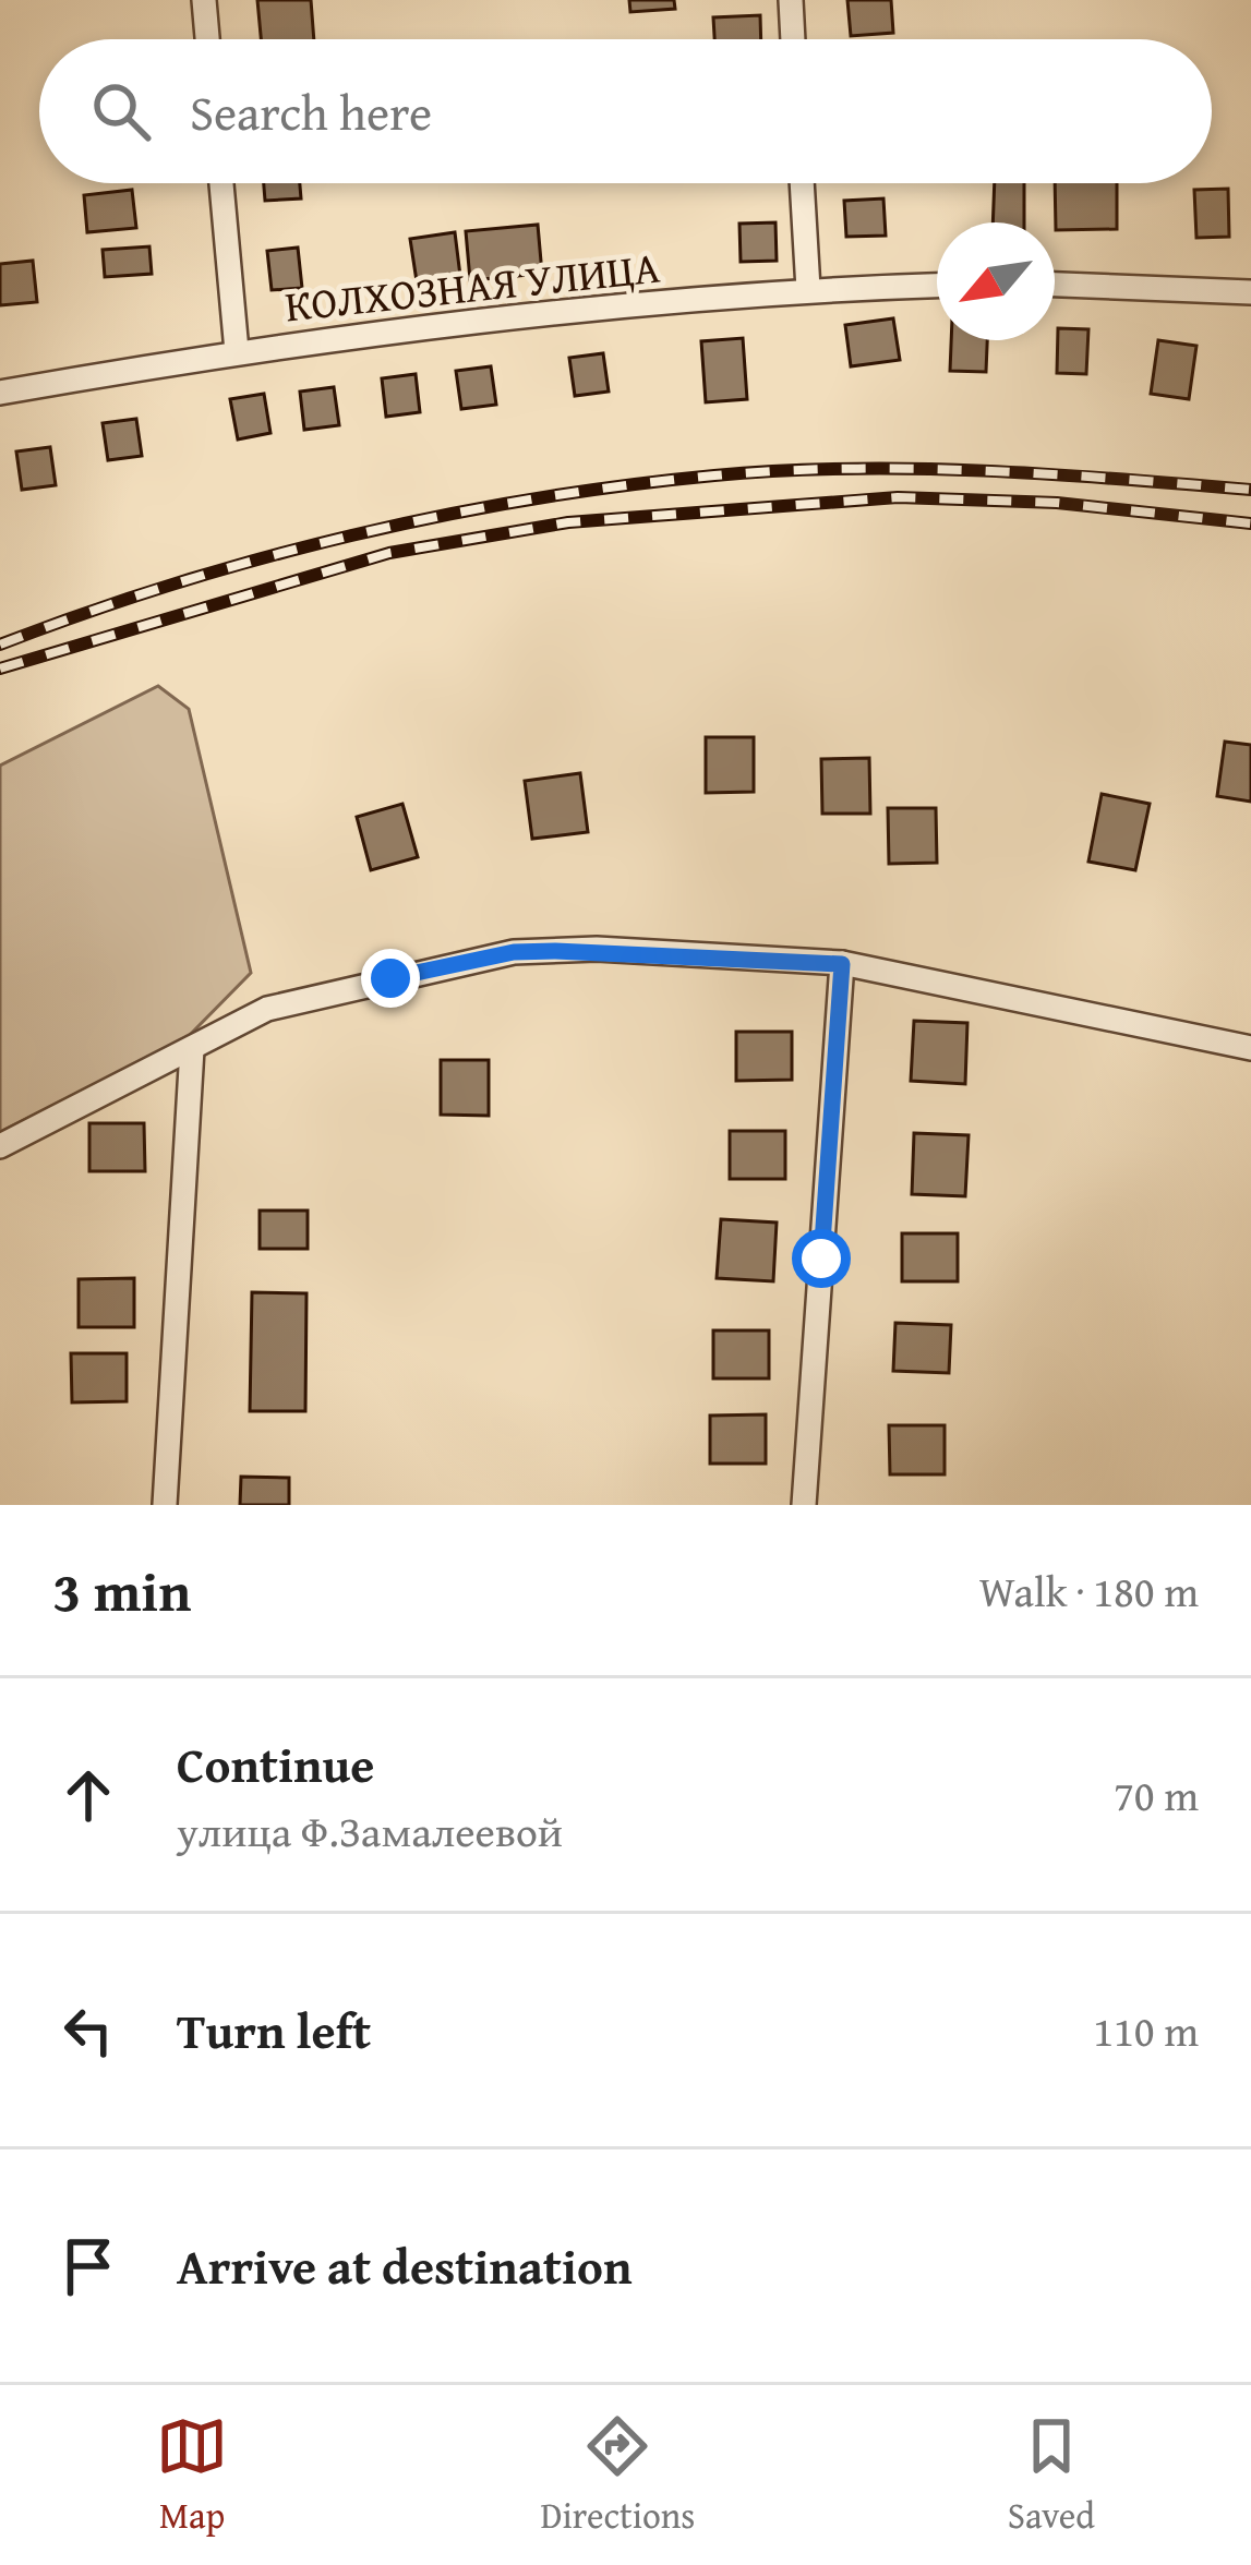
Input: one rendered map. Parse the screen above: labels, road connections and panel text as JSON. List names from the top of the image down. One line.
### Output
{"streets":{"street":["КОЛХОЗНАЯ УЛИЦА"]},"north":"bottom left","page":{"search":"Search here","heading":["3 min","Walk · 180 m"],"list":[["Continue","улица Ф.Замалеевой","70 m"],["Turn left","110 m"],"Arrive at destination"],"nav":["Map","Directions","Saved"]}}
